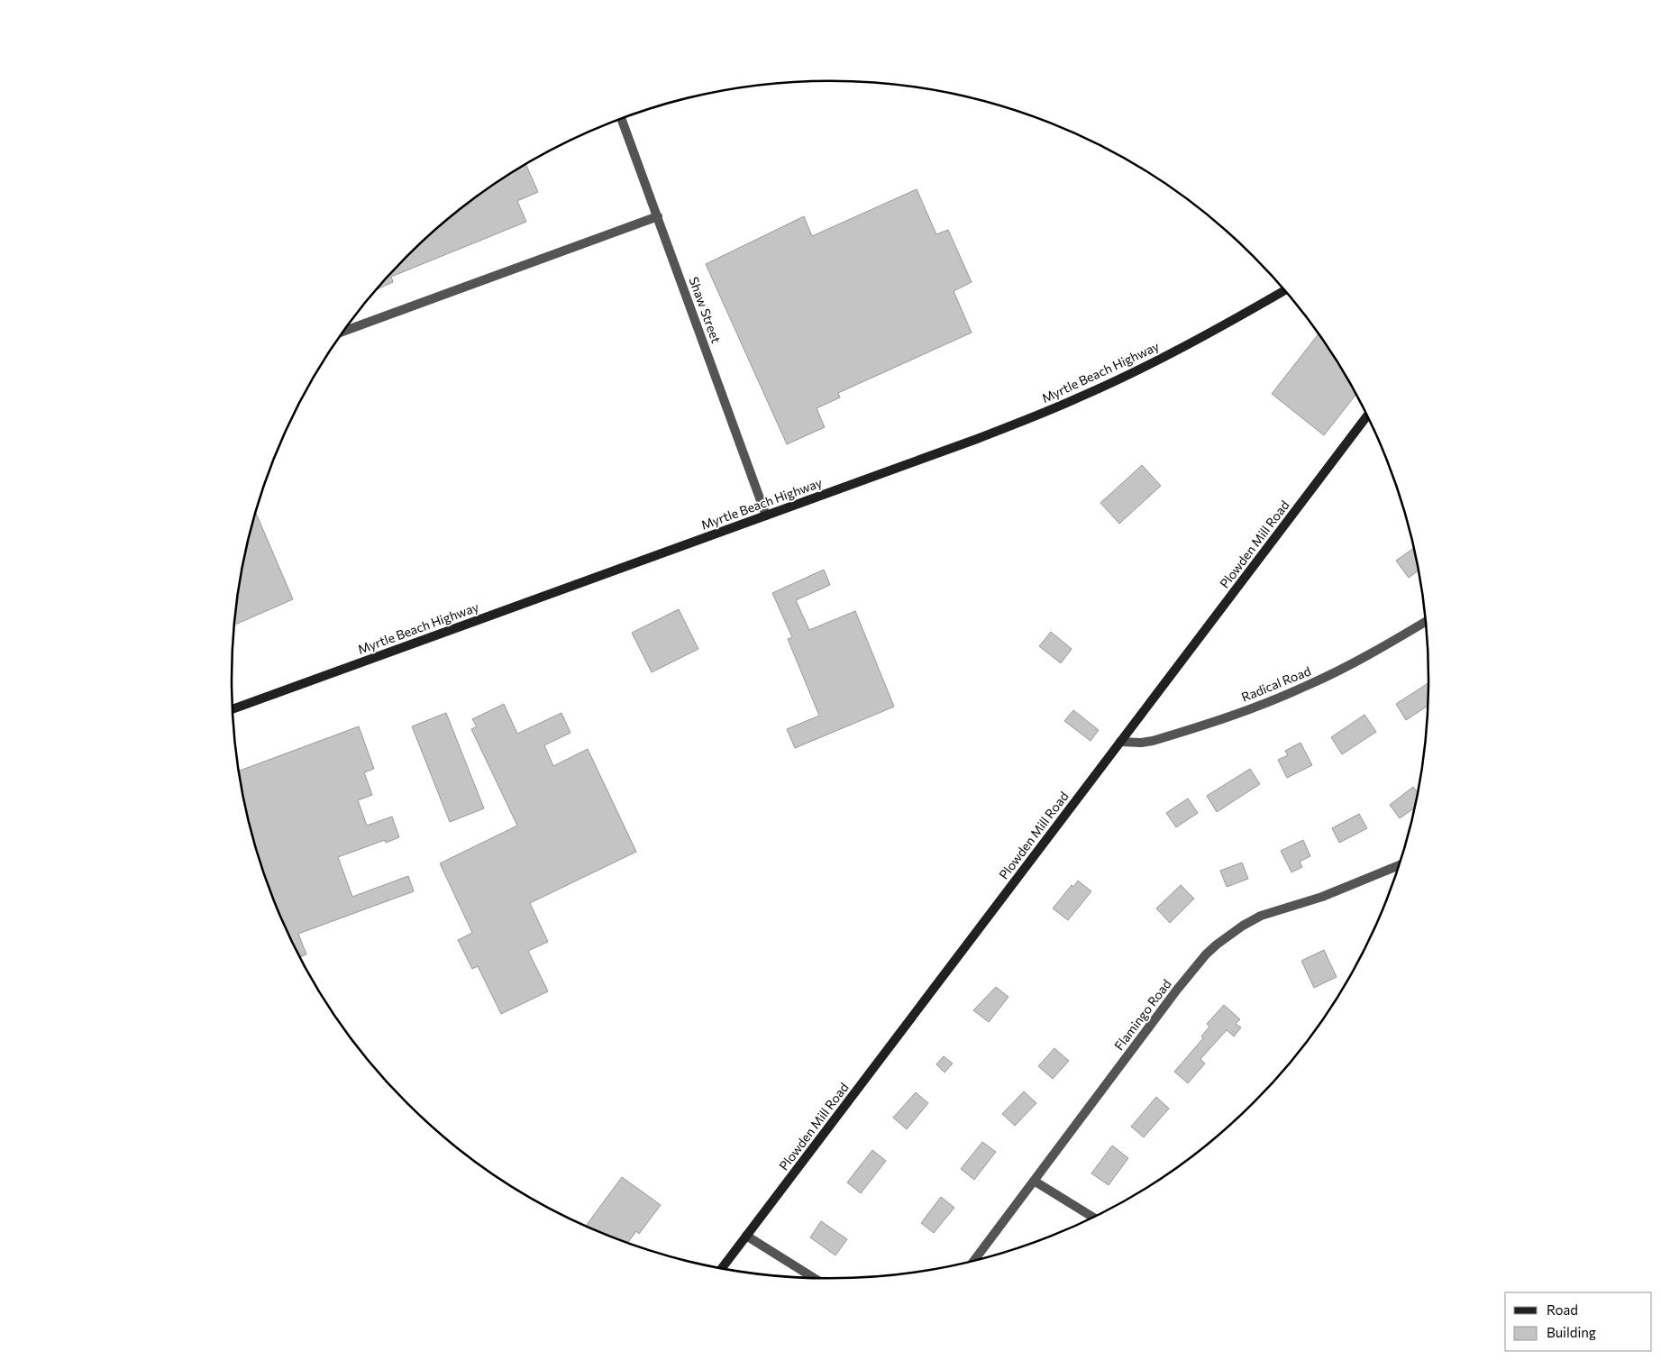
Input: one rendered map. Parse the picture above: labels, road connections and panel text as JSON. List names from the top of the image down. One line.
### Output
{"streets":{"main road":["Myrtle Beach Highway","Plowden Mill Road"],"street":["Shaw Street","Radical Road","Flamingo Road"]},"crossings":[["Shaw Street","Myrtle Beach Highway"],["Plowden Mill Road","Radical Road"]],"legend":["Road","Building"]}
